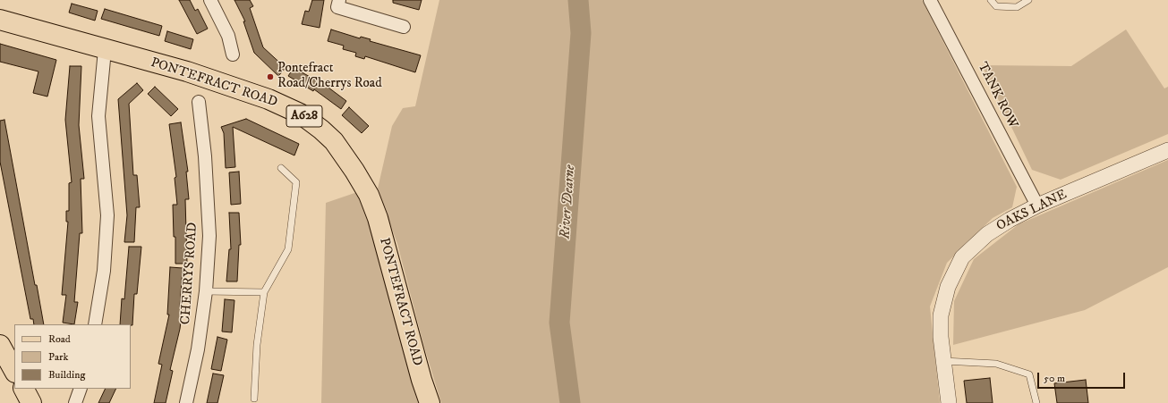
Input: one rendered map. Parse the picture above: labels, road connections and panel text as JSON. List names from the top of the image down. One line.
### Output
{"streets":{"main road":["PONTEFRACT ROAD","A628"],"street":["TANK ROW","OAKS LANE","CHERRYS ROAD"]},"crossings":[["TANK ROW","OAKS LANE"]],"water":["River Dearne"],"places":["Pontefract Road/Cherrys Road"],"legend":["Road","Park","Building"],"scale_bar":"50 m"}
